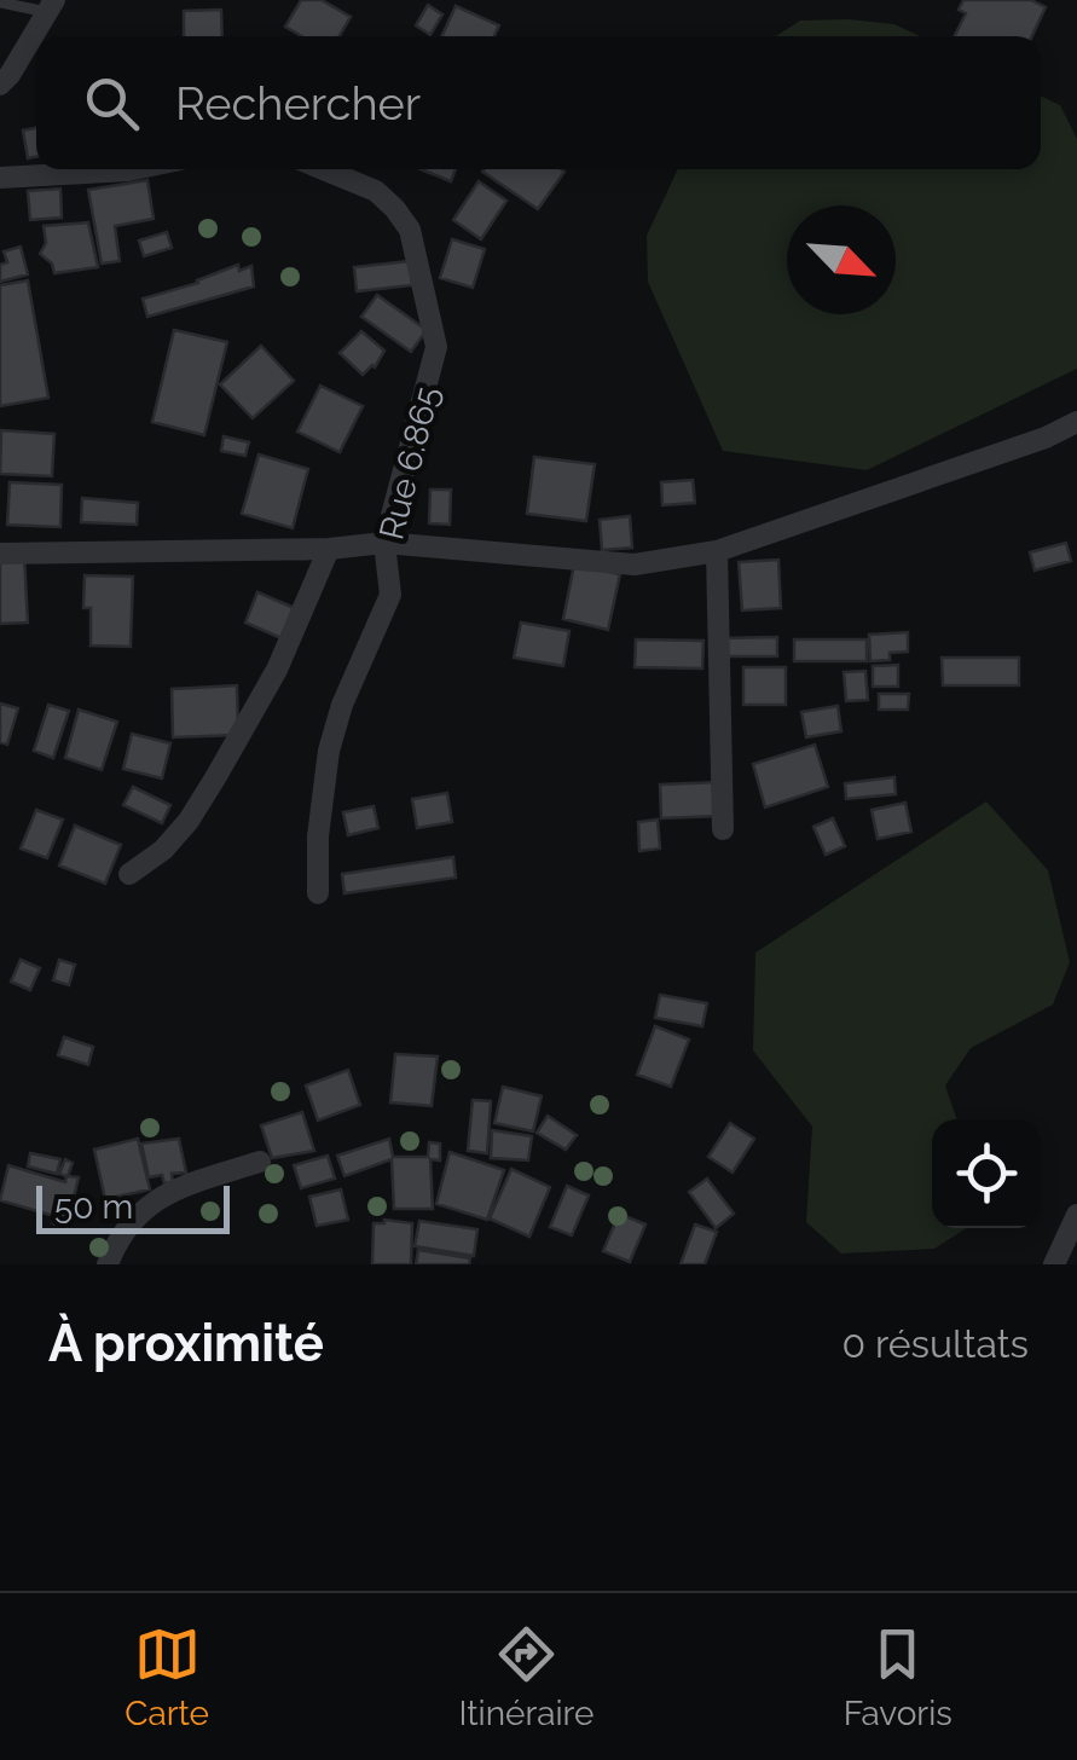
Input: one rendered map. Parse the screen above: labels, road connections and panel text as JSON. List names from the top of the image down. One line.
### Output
{"streets":{"street":["Rue 6.865"]},"scale_bar":"50 m","north":"bottom right","page":{"search":"Rechercher","scale":"50 m","heading":["À proximité","0 résultats"],"nav":["Carte","Itinéraire","Favoris"]}}
